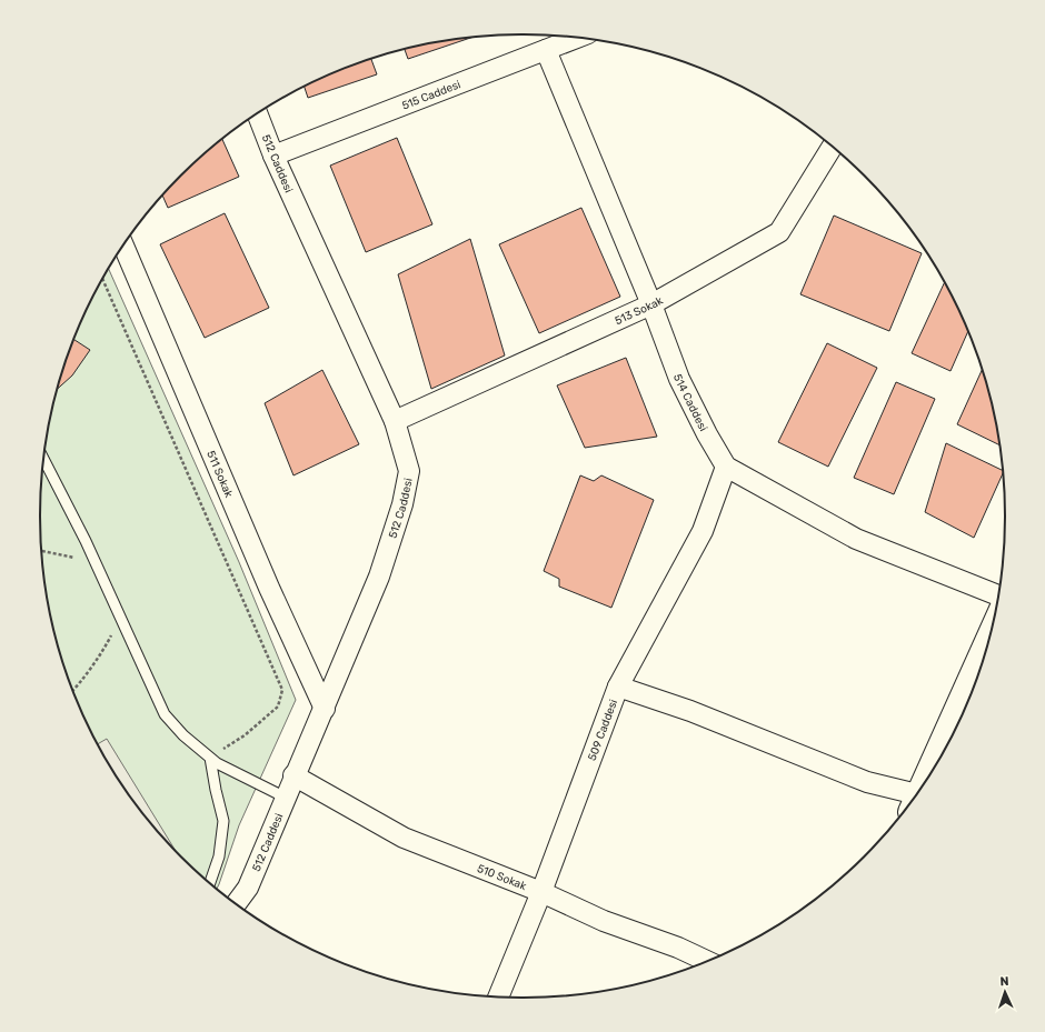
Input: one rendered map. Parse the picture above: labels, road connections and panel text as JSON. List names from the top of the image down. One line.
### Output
{"streets":{"street":["515 Caddesi","512 Caddesi","513 Sokak","514 Caddesi","511 Sokak","509 Caddesi","510 Sokak"]},"crossings":[["515 Caddesi","512 Caddesi"],["515 Caddesi","514 Caddesi"],["512 Caddesi","513 Sokak"],["512 Caddesi","511 Sokak"],["512 Caddesi","510 Sokak"],["513 Sokak","514 Caddesi"],["514 Caddesi","509 Caddesi"],["509 Caddesi","510 Sokak"]],"north":"top"}
